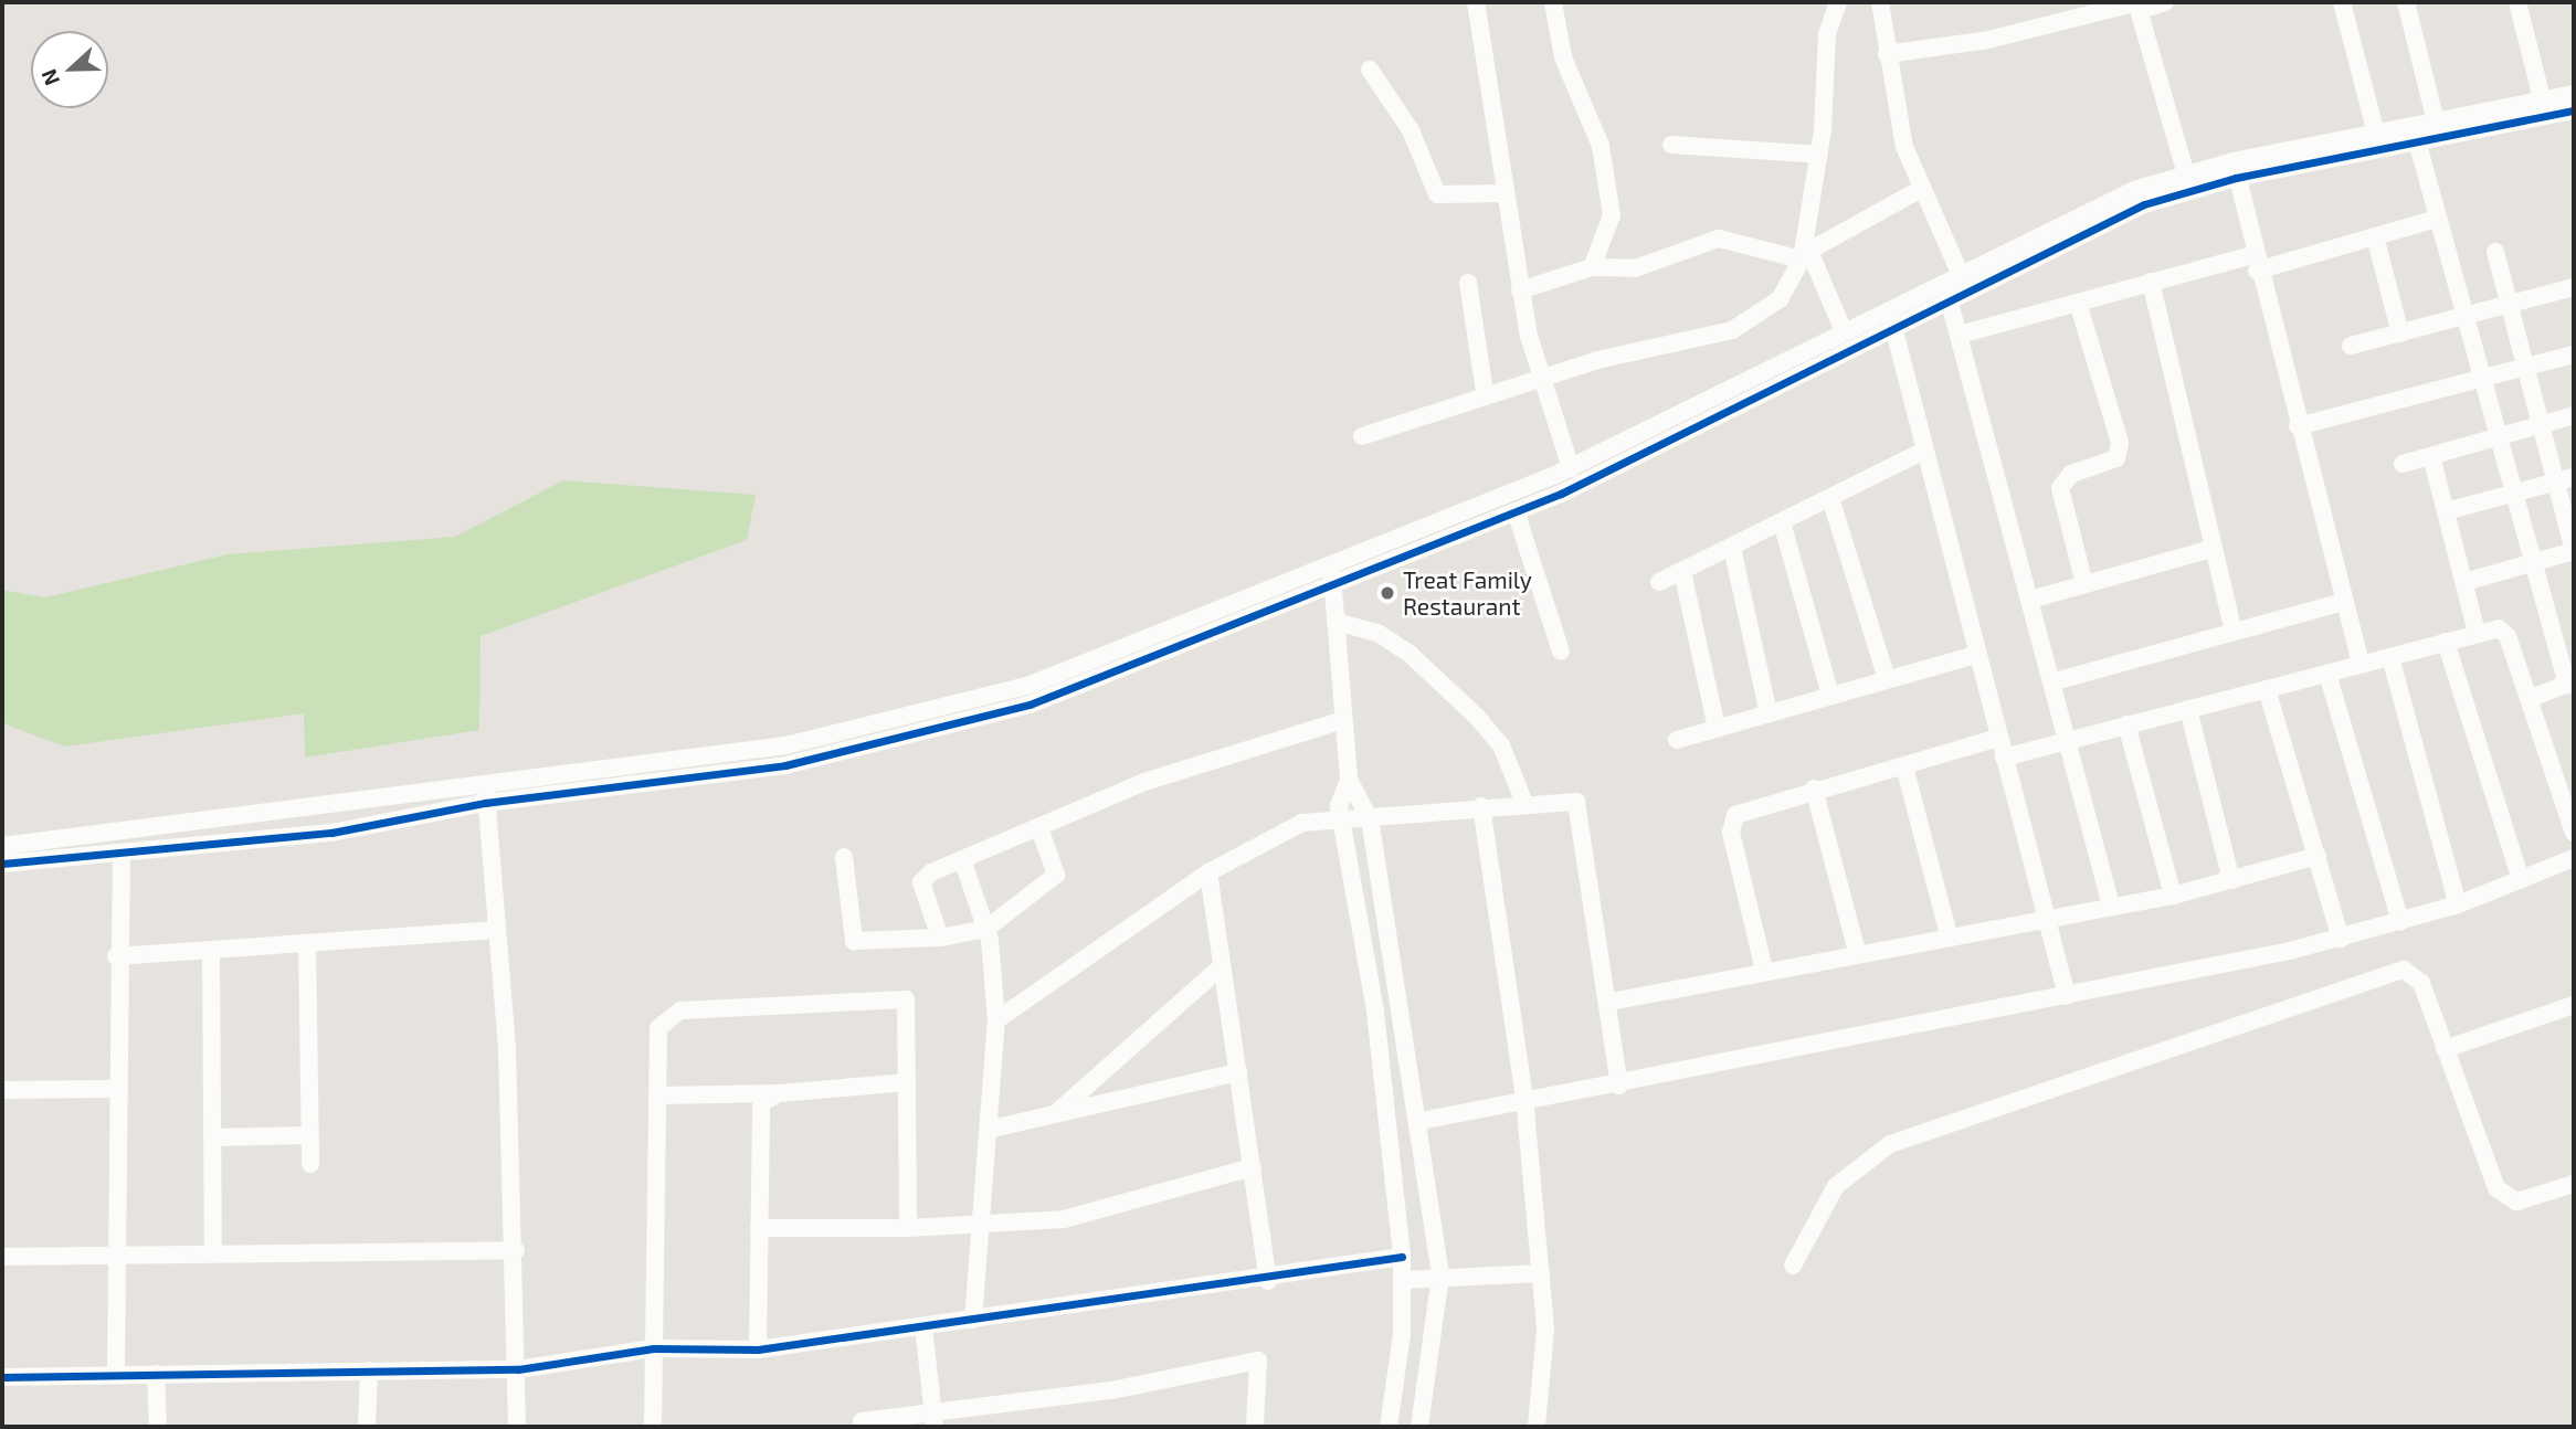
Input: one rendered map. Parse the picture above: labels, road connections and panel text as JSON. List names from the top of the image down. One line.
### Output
{"places":["Treat Family Restaurant"],"north":"left"}
